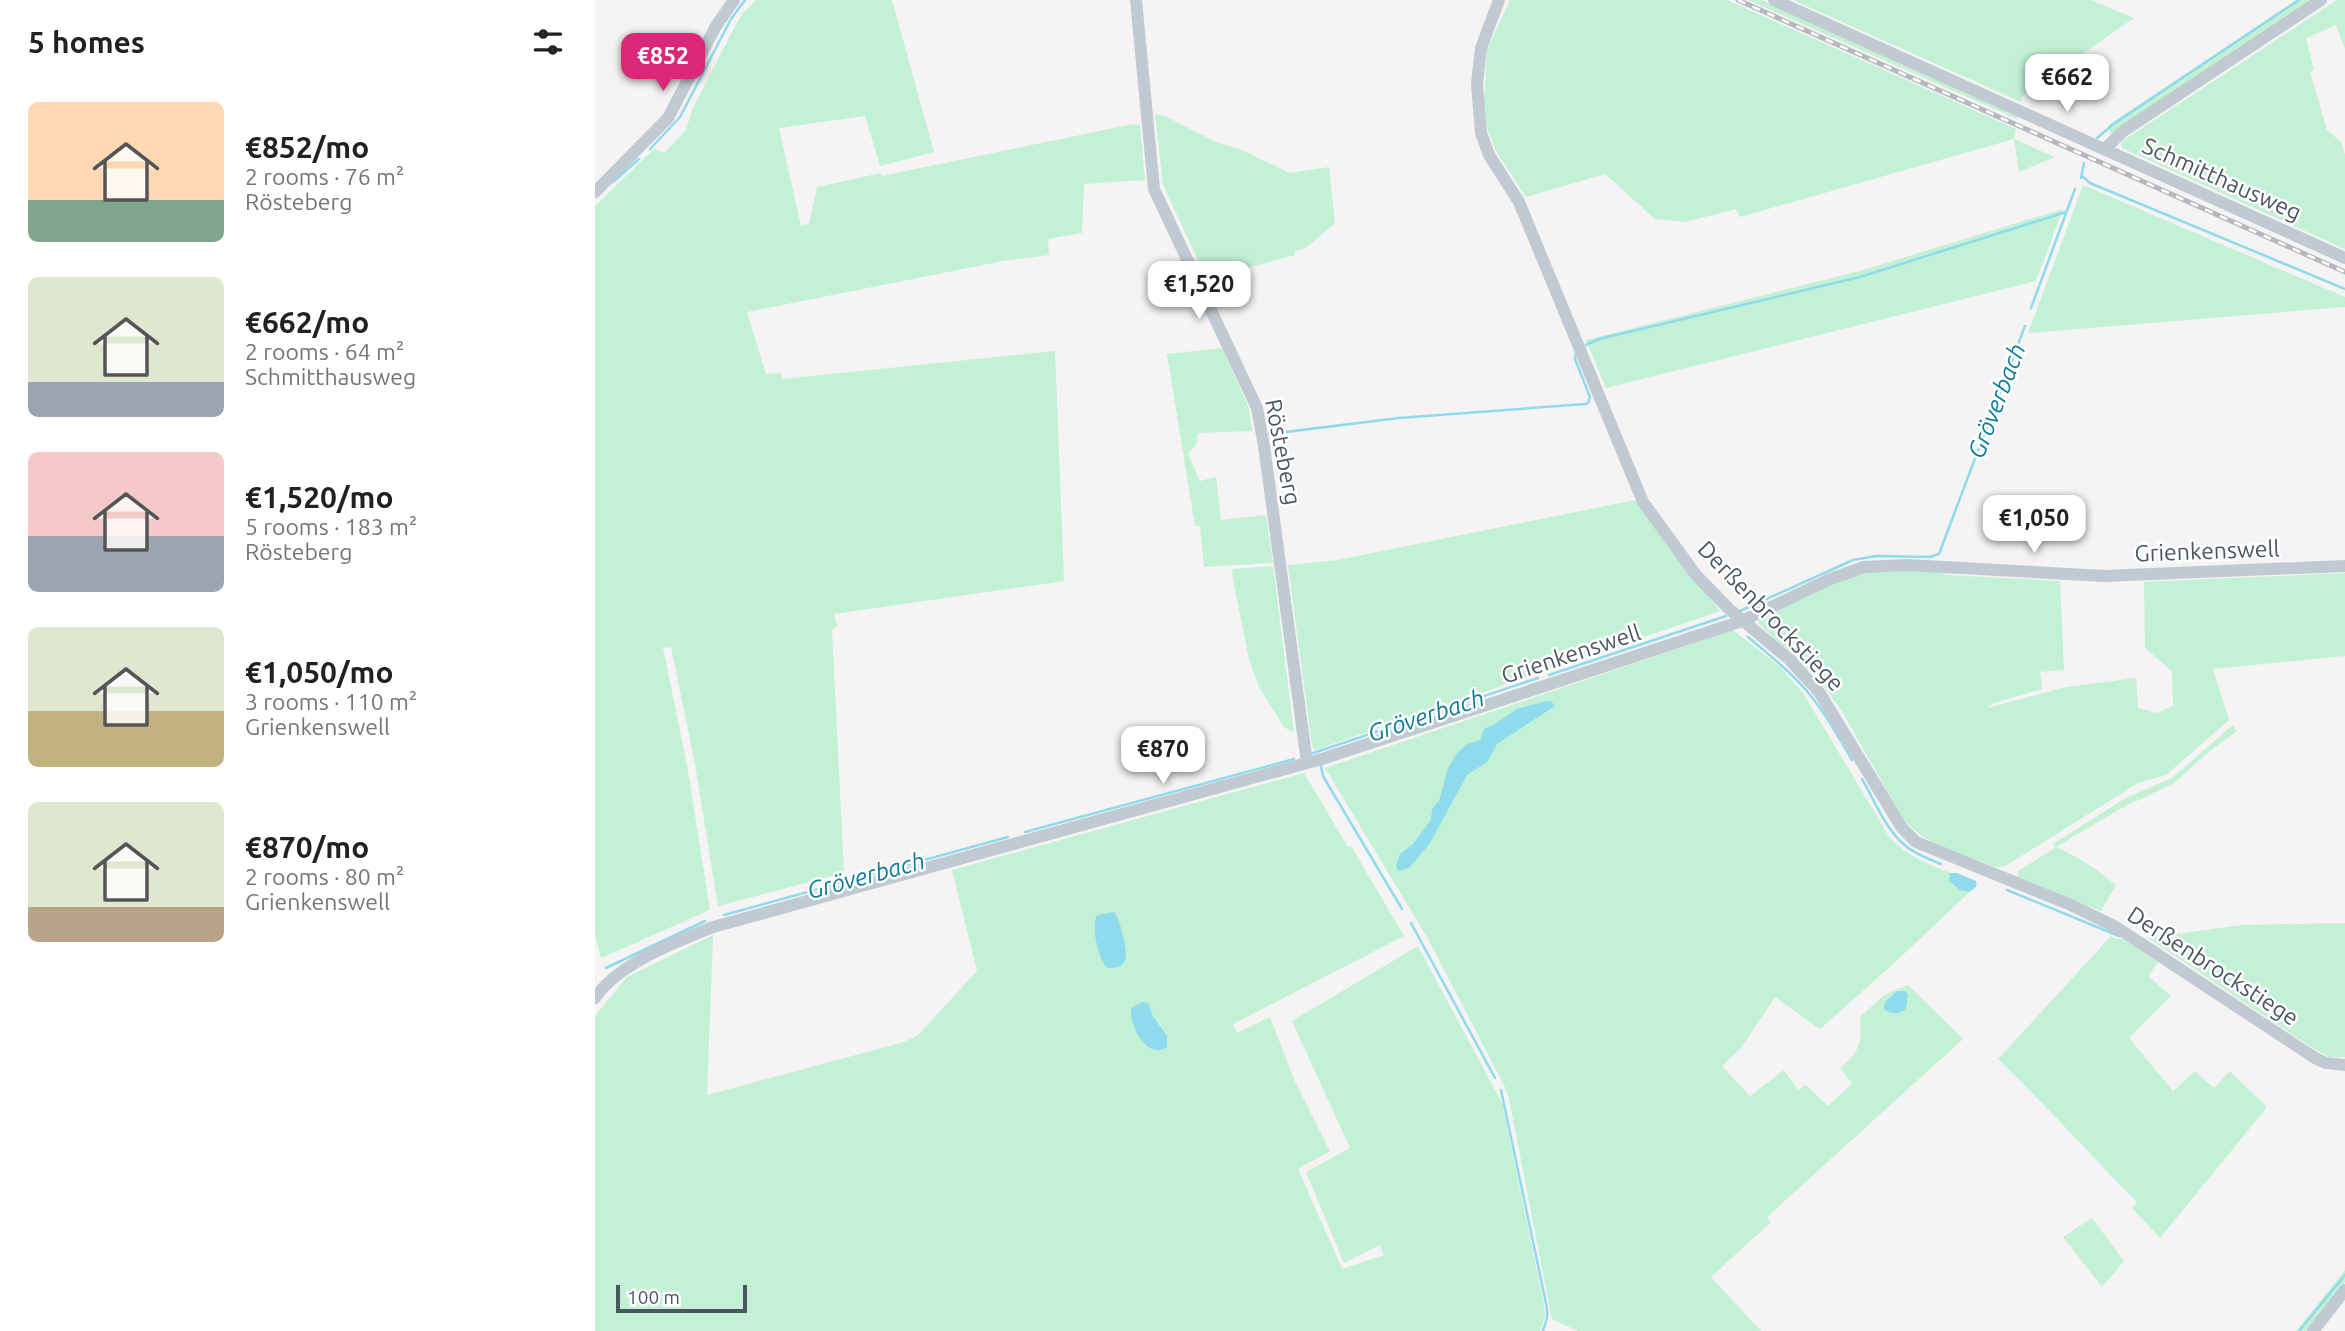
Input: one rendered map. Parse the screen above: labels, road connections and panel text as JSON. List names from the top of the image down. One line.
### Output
{"streets":{"street":["Schmitthausweg","Rösteberg","Grienkenswell","Derßenbrockstiege"]},"crossings":[["Rösteberg","Grienkenswell"],["Grienkenswell","Derßenbrockstiege"]],"water":["Gröverbach"],"scale_bar":"100 m","page":{"heading":"5 homes","price":["€852","€662","€1,520","€1,050","€870"],"list":[{"name":"€852/mo","note":"2 rooms · 76 m² · Rösteberg"},{"name":"€662/mo","note":"2 rooms · 64 m² · Schmitthausweg"},{"name":"€1,520/mo","note":"5 rooms · 183 m² · Rösteberg"},{"name":"€1,050/mo","note":"3 rooms · 110 m² · Grienkenswell"},{"name":"€870/mo","note":"2 rooms · 80 m² · Grienkenswell"}],"scale":"100 m"}}
